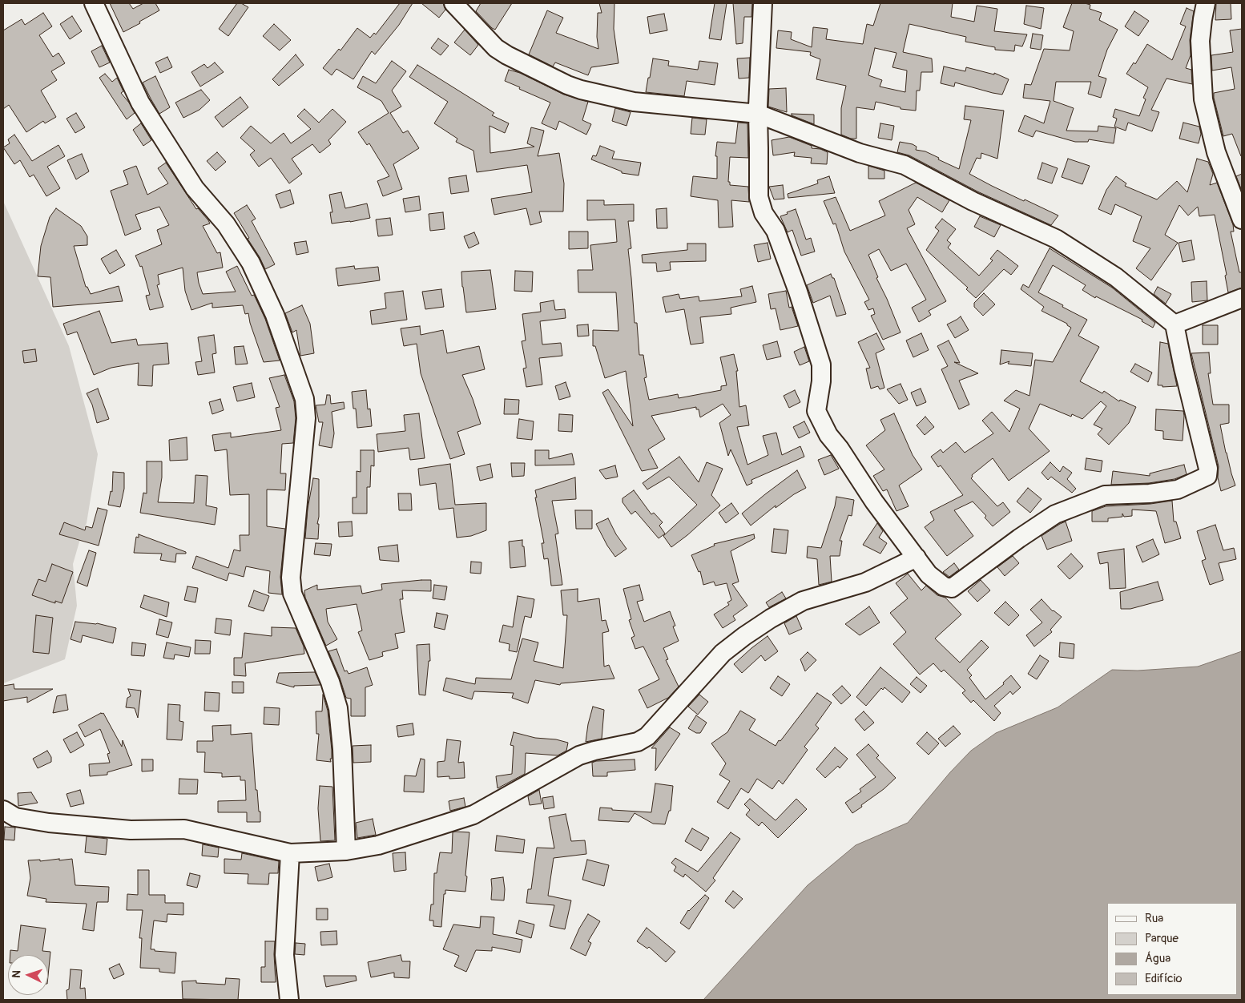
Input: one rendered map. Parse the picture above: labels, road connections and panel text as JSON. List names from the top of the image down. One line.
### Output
{"legend":["Rua","Parque","Água","Edifício"],"north":"left"}
